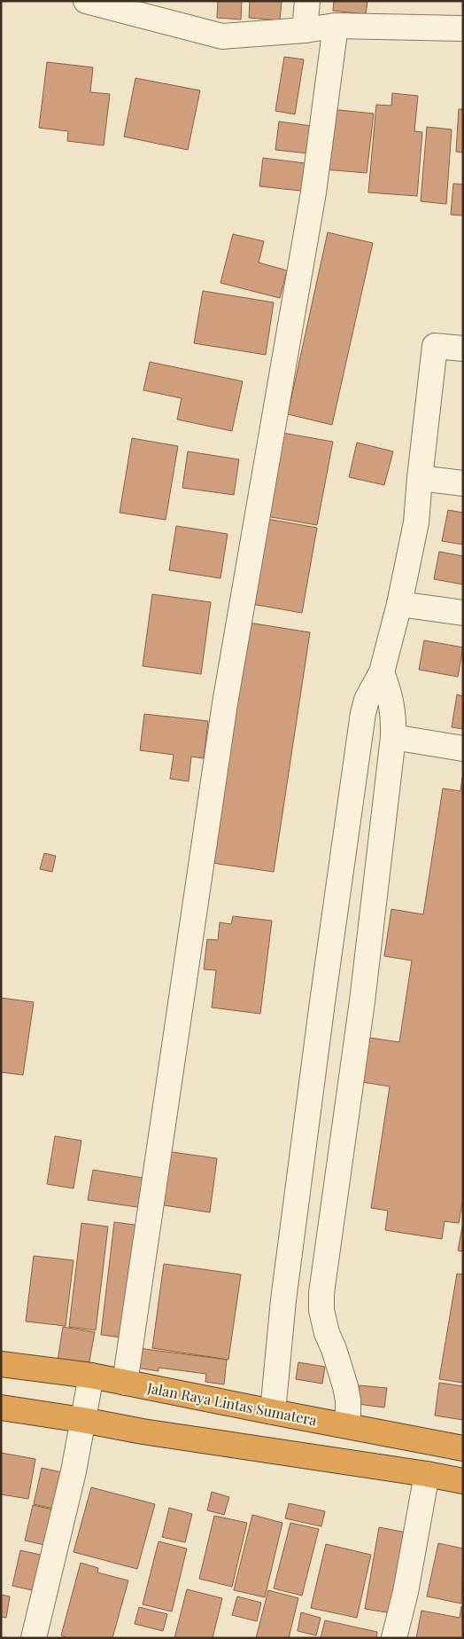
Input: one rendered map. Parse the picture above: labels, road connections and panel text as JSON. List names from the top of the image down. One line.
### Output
{"streets":{"highway":["Jalan Raya Lintas Sumatera"]}}
